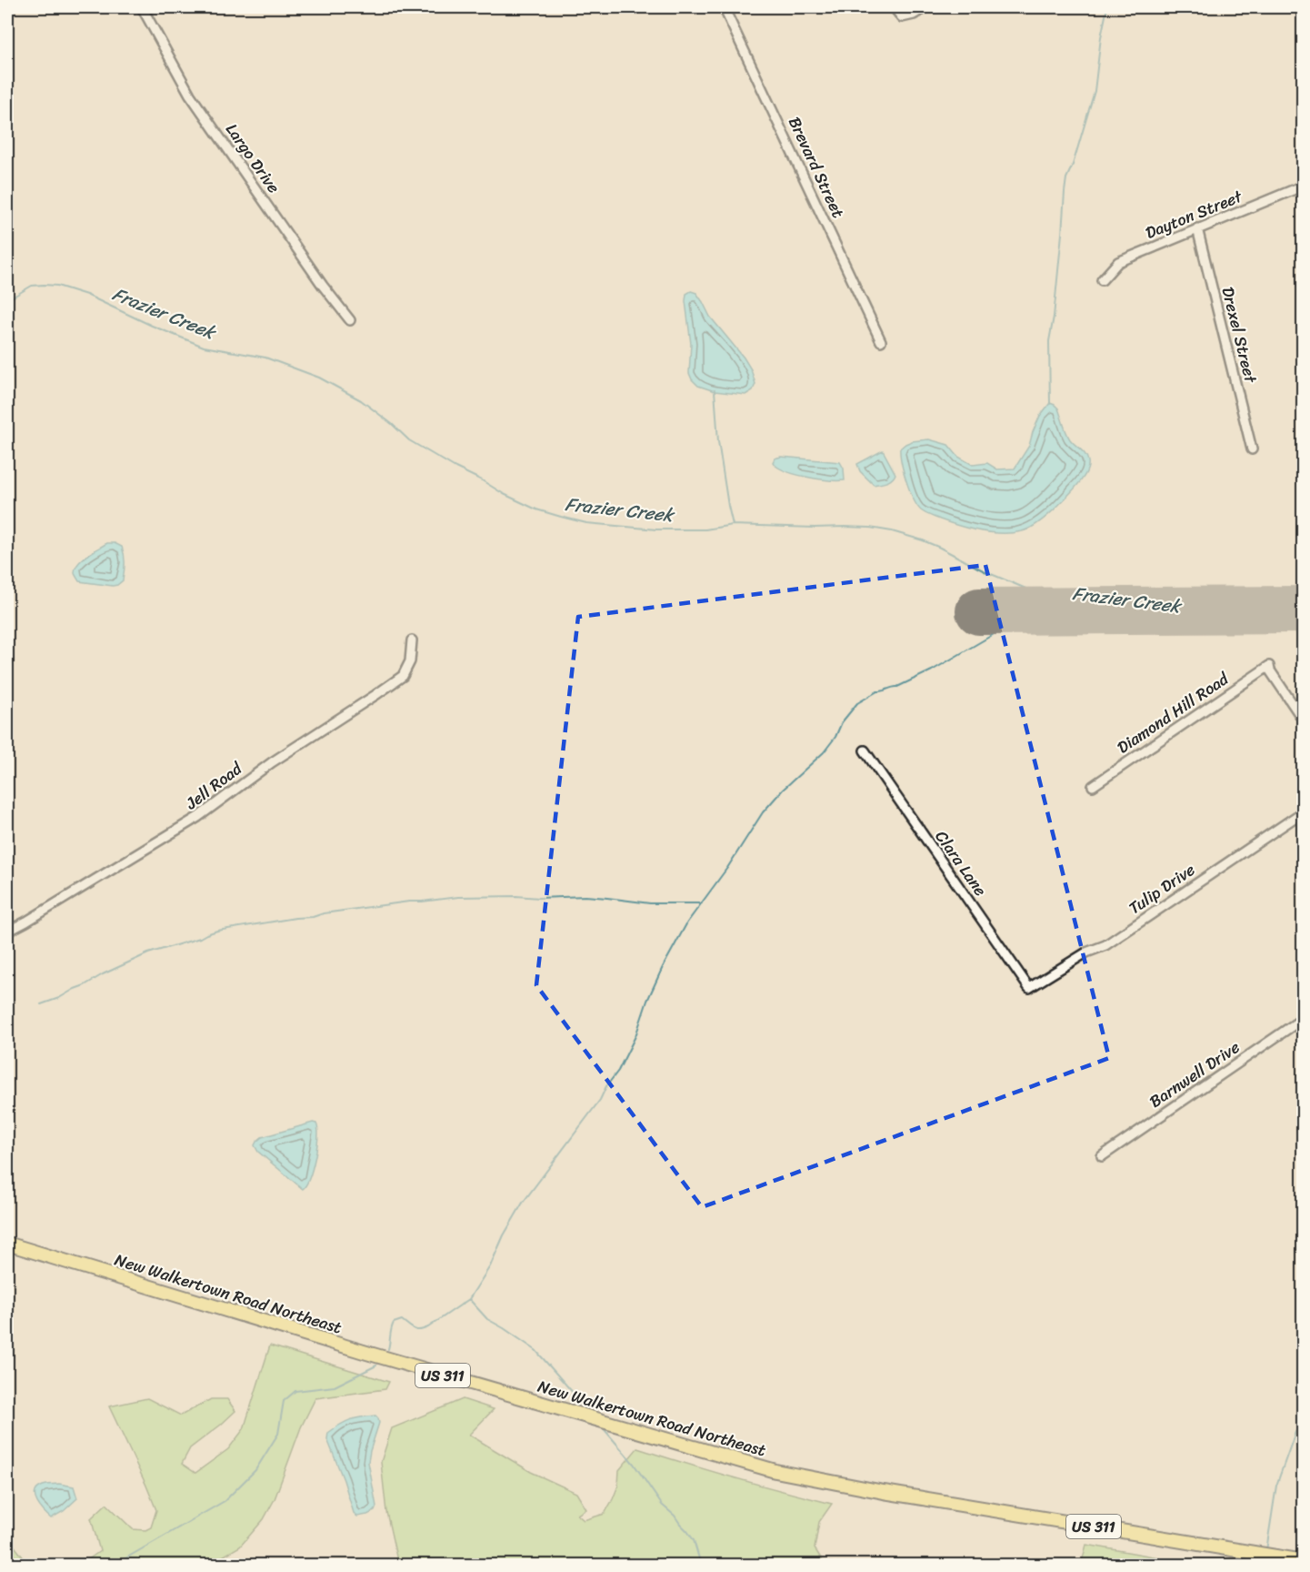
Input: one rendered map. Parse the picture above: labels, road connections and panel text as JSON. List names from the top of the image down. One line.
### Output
{"streets":{"main road":["New Walkertown Road Northeast","US 311"],"street":["Largo Drive","Brevard Street","Dayton Street","Drexel Street","Diamond Hill Road","Jell Road","Clara Lane","Tulip Drive","Barnwell Drive"]},"crossings":[["Dayton Street","Drexel Street"],["Clara Lane","Tulip Drive"]],"water":["Frazier Creek"]}
